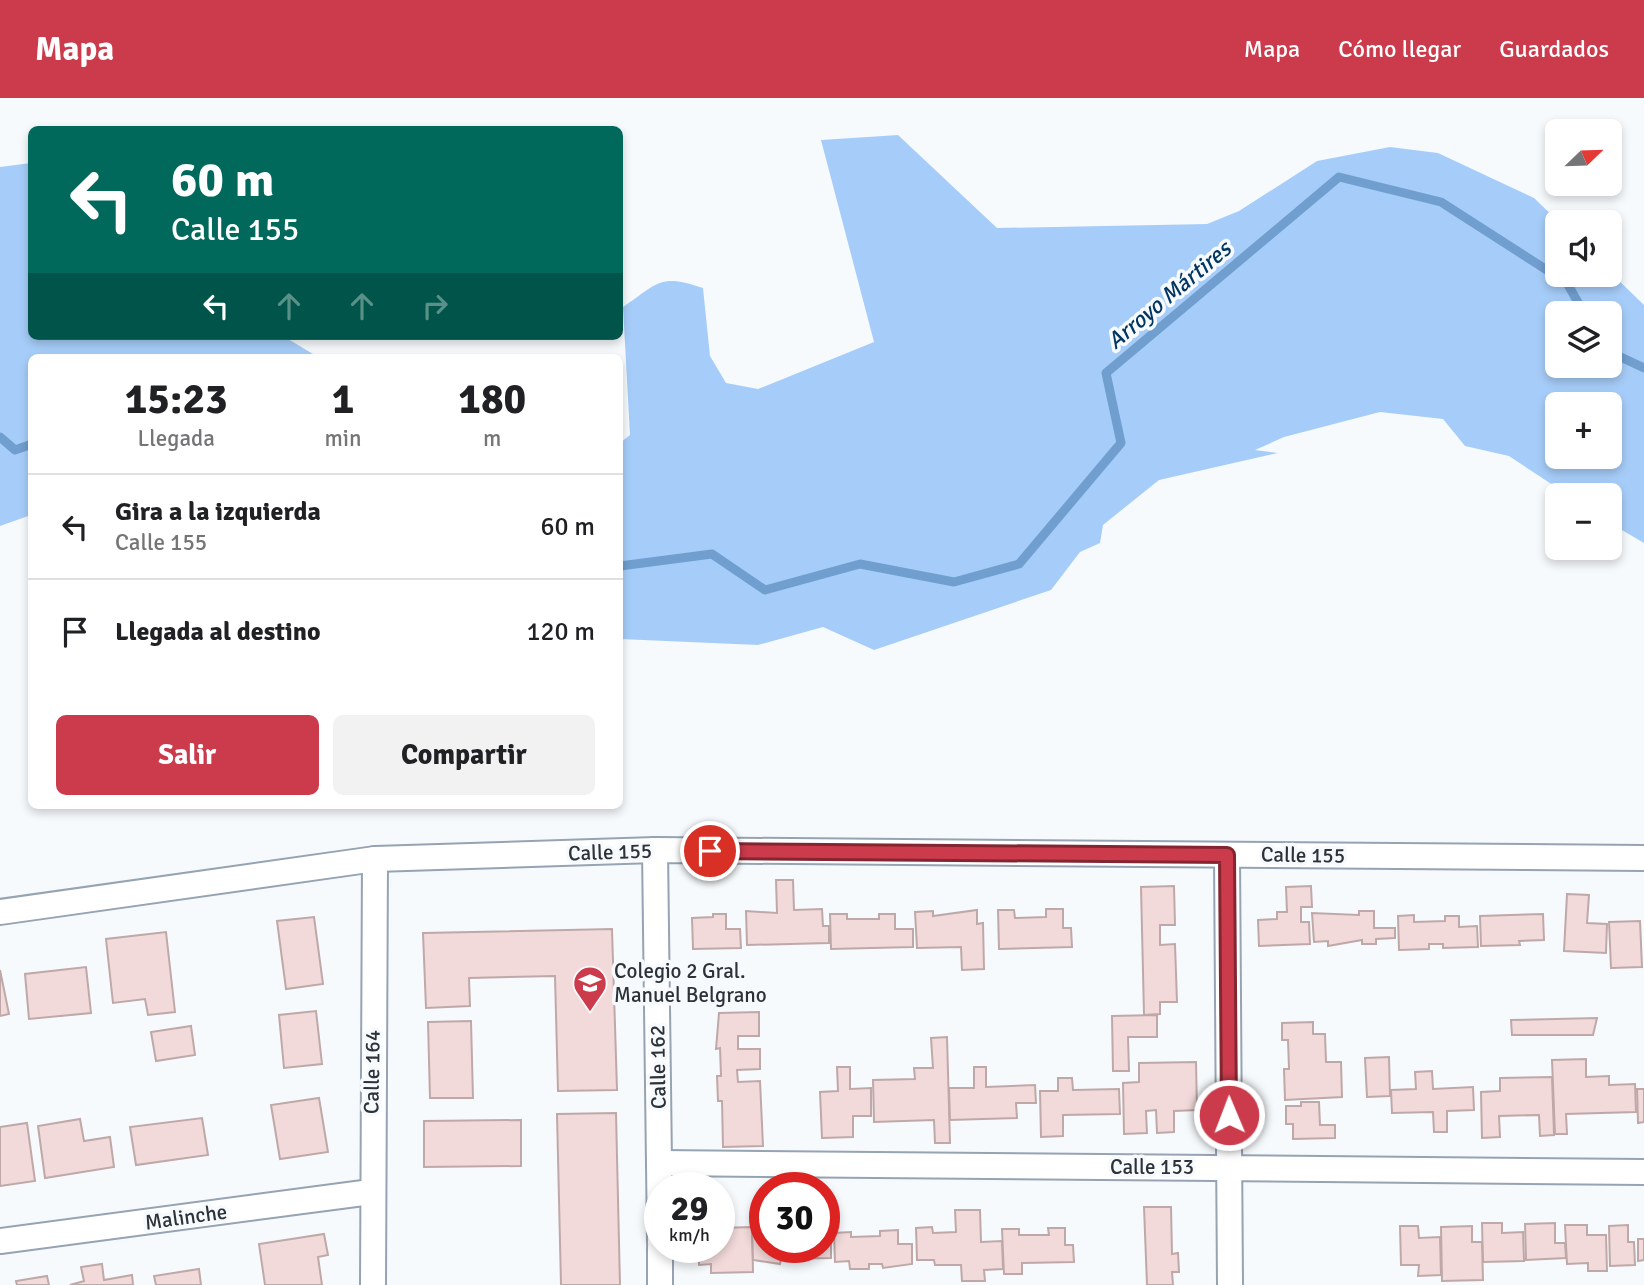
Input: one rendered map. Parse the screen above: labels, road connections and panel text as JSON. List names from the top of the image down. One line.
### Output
{"streets":{"street":["Calle 155","Calle 162","Calle 164","Calle 153","Malinche"]},"crossings":[["Calle 155","Calle 162"],["Calle 155","Calle 164"],["Calle 162","Calle 153"],["Calle 164","Malinche"]],"water":["Arroyo Mártires"],"places":{"school or university":["Colegio 2 Gral. Manuel Belgrano"]},"north":"top right","page":{"header":"Mapa","nav":["Mapa","Cómo llegar","Guardados"],"map_buttons":["+","−"],"turn":["60 m","Calle 155"],"eta":["15:23","Llegada","1","min","180","m"],"list":[{"name":"Gira a la izquierda","note":"Calle 155","value":"60 m"},{"name":"Llegada al destino","value":"120 m"}],"buttons":["Salir","Compartir"],"speed":"29 km/h","limit":"30"}}
